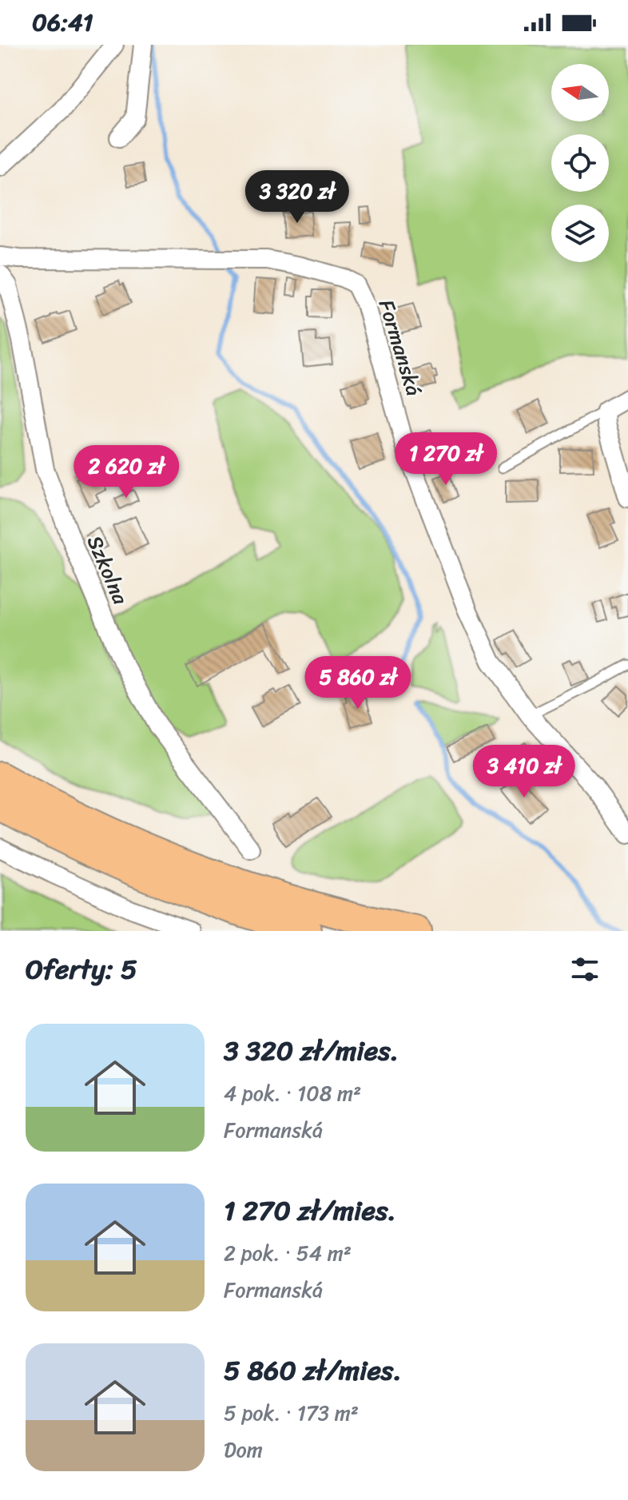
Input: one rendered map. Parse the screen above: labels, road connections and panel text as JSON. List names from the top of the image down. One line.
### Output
{"streets":{"street":["Formanská","Szkolna"]},"north":"left","page":{"status":"06:41","price":["3 320 zł","1 270 zł","2 620 zł","5 860 zł","3 410 zł"],"heading":"Oferty: 5","list":[{"name":"3 320 zł/mies.","note":"4 pok. · 108 m² · Formanská"},{"name":"1 270 zł/mies.","note":"2 pok. · 54 m² · Formanská"},{"name":"5 860 zł/mies.","note":"5 pok. · 173 m² · Dom"}]}}
